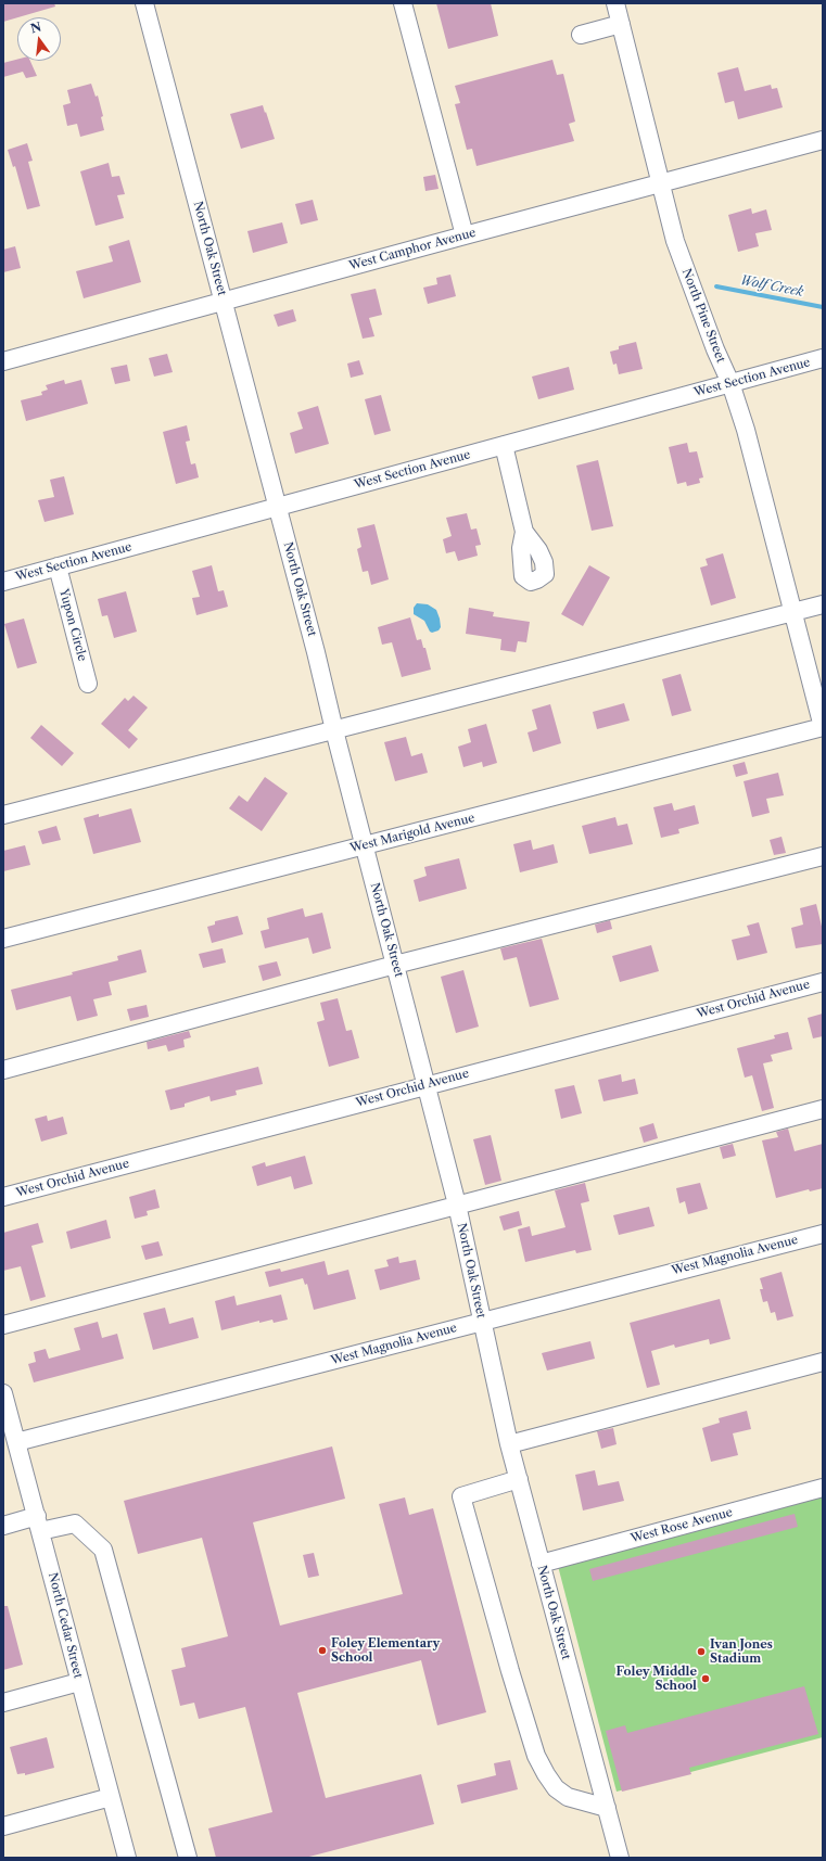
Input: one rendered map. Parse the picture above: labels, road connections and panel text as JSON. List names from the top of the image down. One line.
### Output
{"streets":{"street":["North Oak Street","West Camphor Avenue","North Pine Street","West Section Avenue","Yupon Circle","West Marigold Avenue","West Orchid Avenue","West Magnolia Avenue","West Rose Avenue","North Cedar Street"]},"crossings":[["North Oak Street","West Camphor Avenue"],["North Oak Street","West Section Avenue"],["North Oak Street","West Marigold Avenue"],["North Oak Street","West Orchid Avenue"],["North Oak Street","West Magnolia Avenue"],["North Oak Street","West Rose Avenue"],["West Camphor Avenue","North Pine Street"],["North Pine Street","West Section Avenue"],["North Pine Street","West Marigold Avenue"],["West Section Avenue","Yupon Circle"],["West Magnolia Avenue","North Cedar Street"]],"water":["Wolf Creek"],"places":["Foley Elementary School","Ivan Jones Stadium","Foley Middle School"],"north":"top"}
